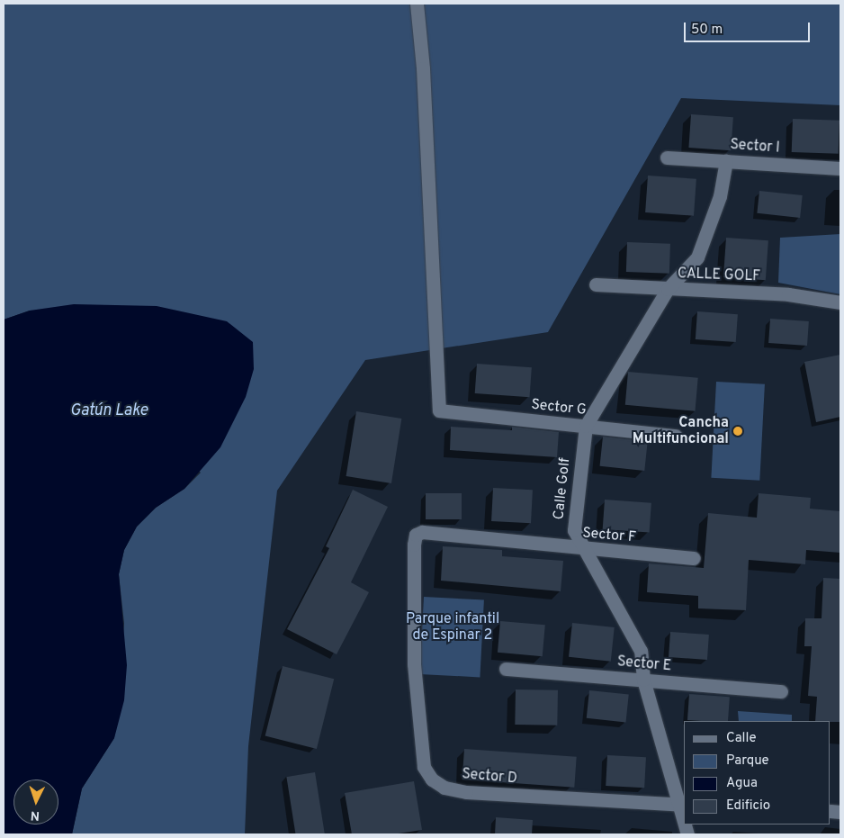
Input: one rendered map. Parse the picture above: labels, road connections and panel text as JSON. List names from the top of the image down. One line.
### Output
{"streets":{"street":["Sector I","CALLE GOLF","Sector G","Calle Golf","Sector F","Sector E","Sector D"]},"crossings":[["Sector I","Calle Golf"],["CALLE GOLF","Calle Golf"],["Sector G","Calle Golf"],["Calle Golf","Sector F"],["Calle Golf","Sector E"],["Calle Golf","Sector D"],["Sector F","Sector D"]],"water":["Gatún Lake"],"parks":["Parque infantil de Espinar 2"],"places":["Cancha Multifuncional"],"legend":["Calle","Parque","Agua","Edificio"],"scale_bar":"50 m","north":"bottom"}
